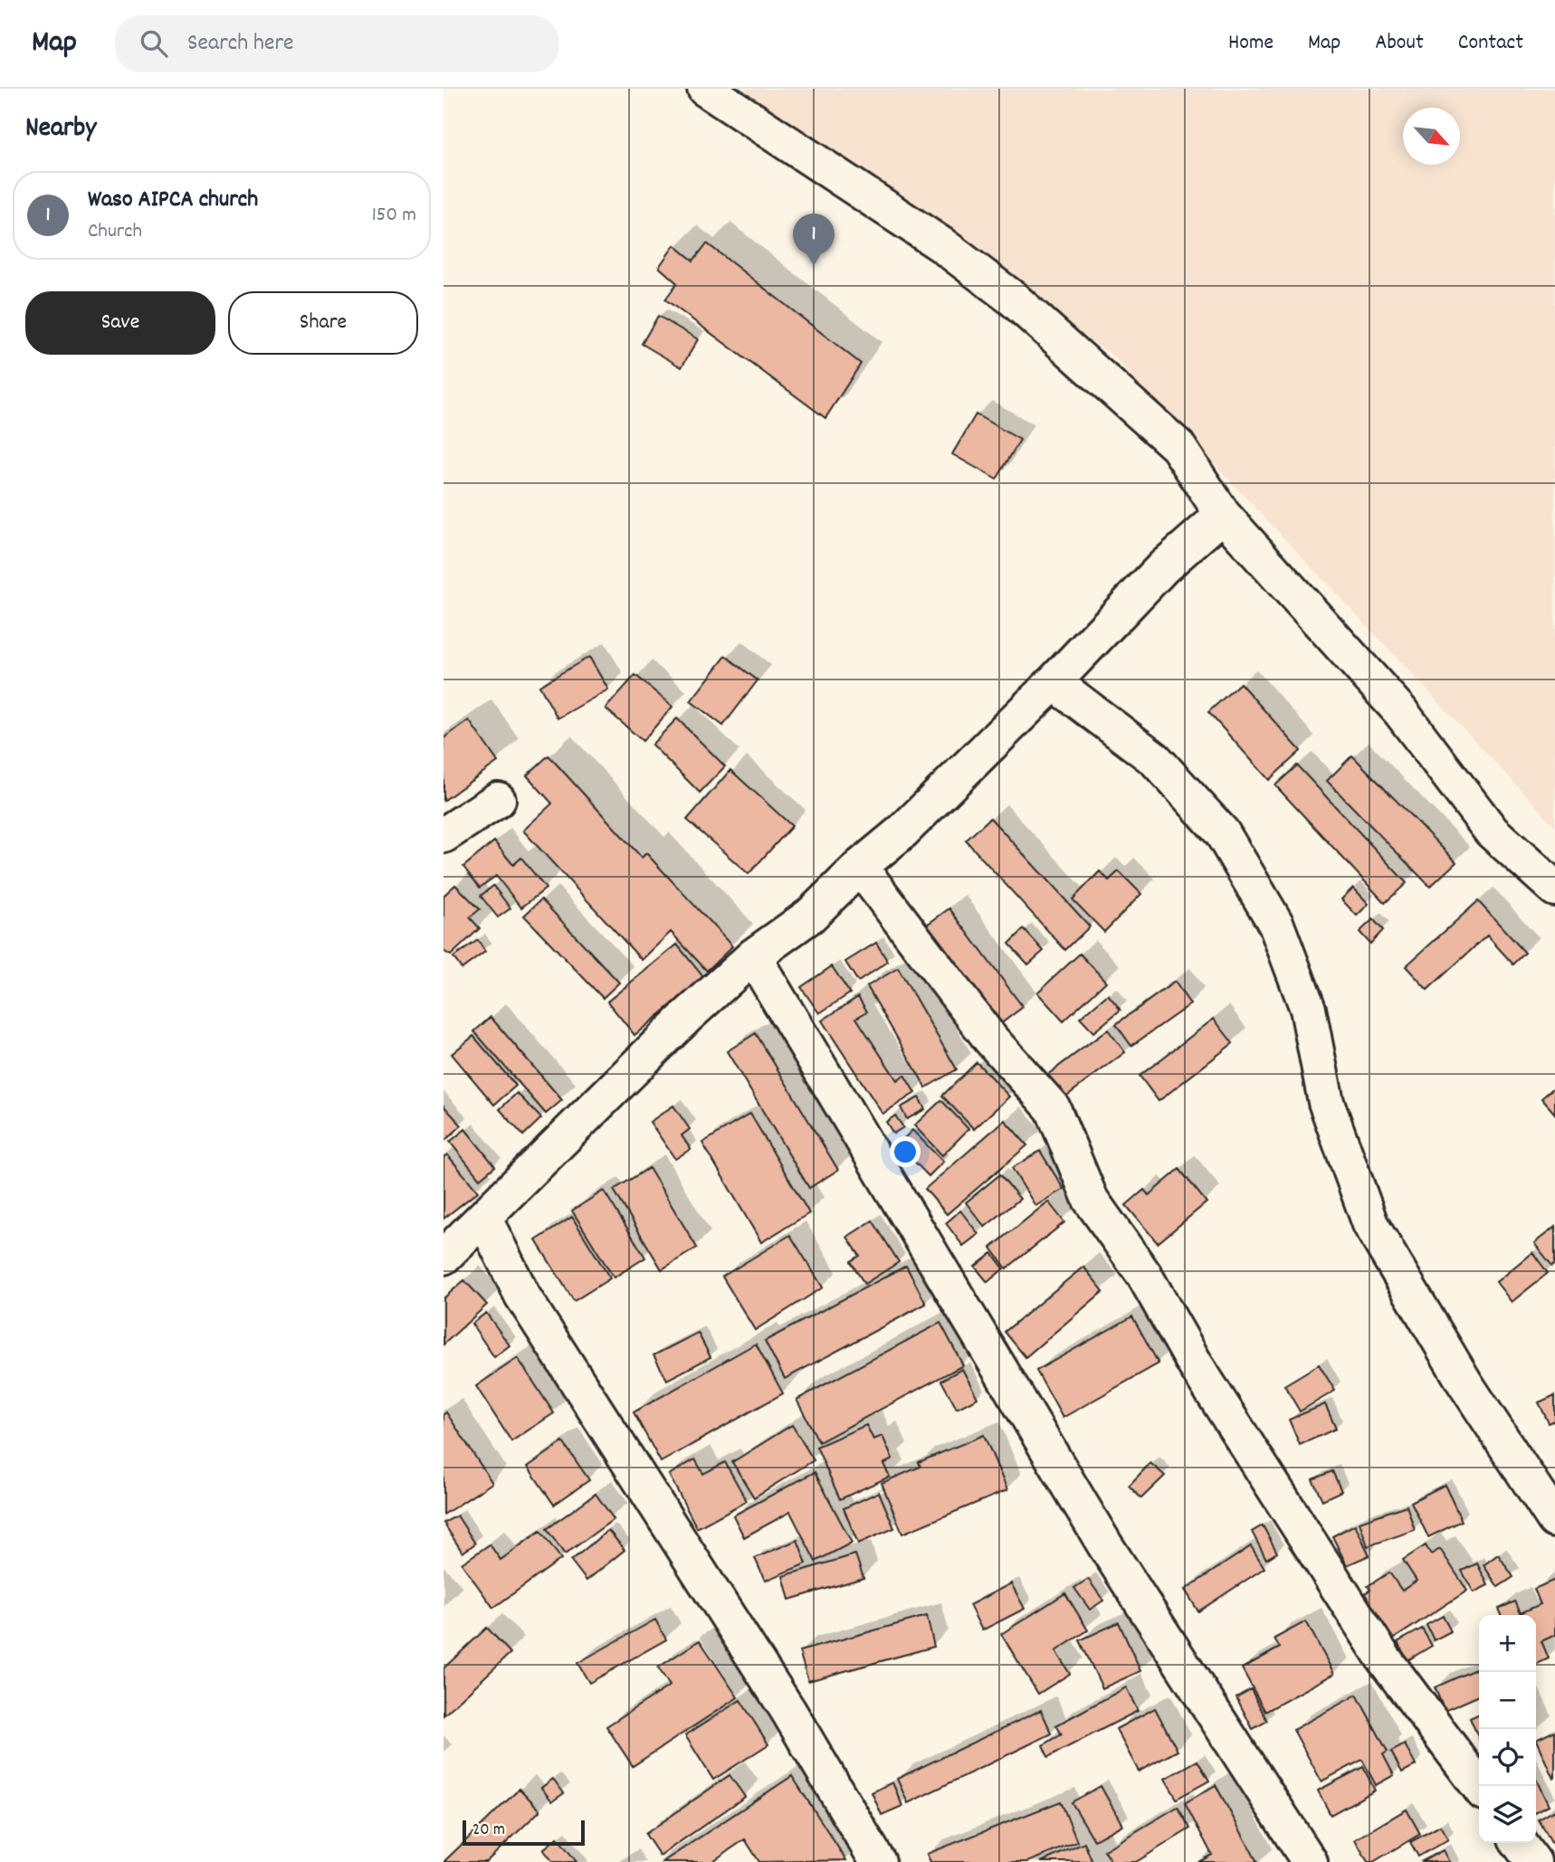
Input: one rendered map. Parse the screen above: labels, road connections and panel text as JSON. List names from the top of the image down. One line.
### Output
{"scale_bar":"20 m","north":"bottom right","page":{"header":"Map","search":"Search here","nav":["Home","Map","About","Contact"],"heading":"Nearby","list":[{"mark":"1","name":"Waso AIPCA church","note":"Church","value":"150 m"}],"pins":"1","buttons":["Save","Share"],"map_buttons":["+","−"],"scale":"20 m"}}
